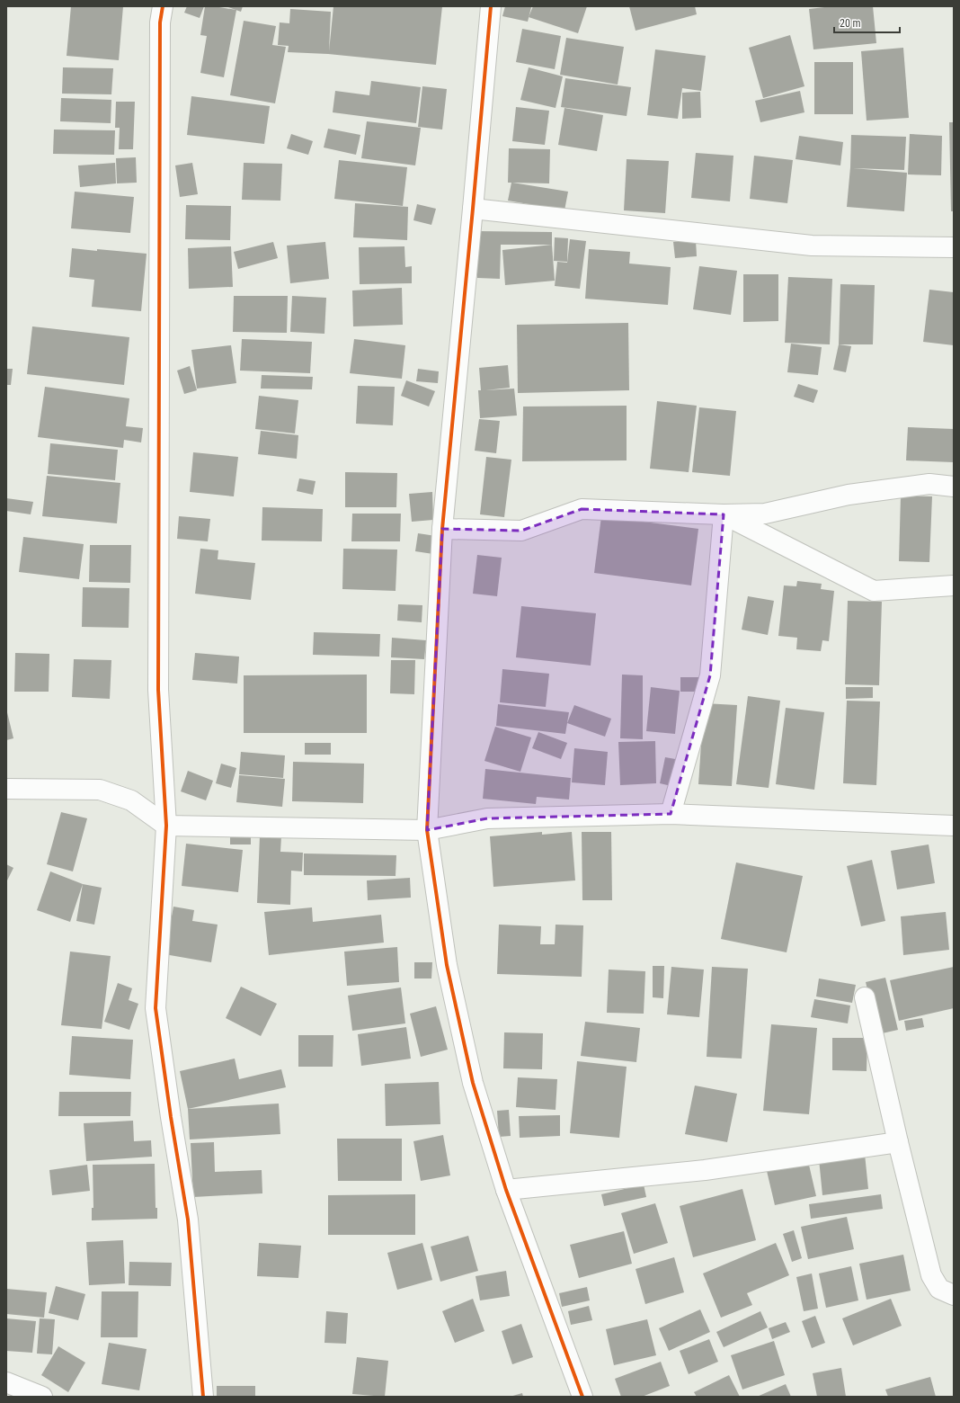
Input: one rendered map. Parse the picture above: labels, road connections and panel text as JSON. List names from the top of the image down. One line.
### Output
{"scale_bar":"20 m"}
